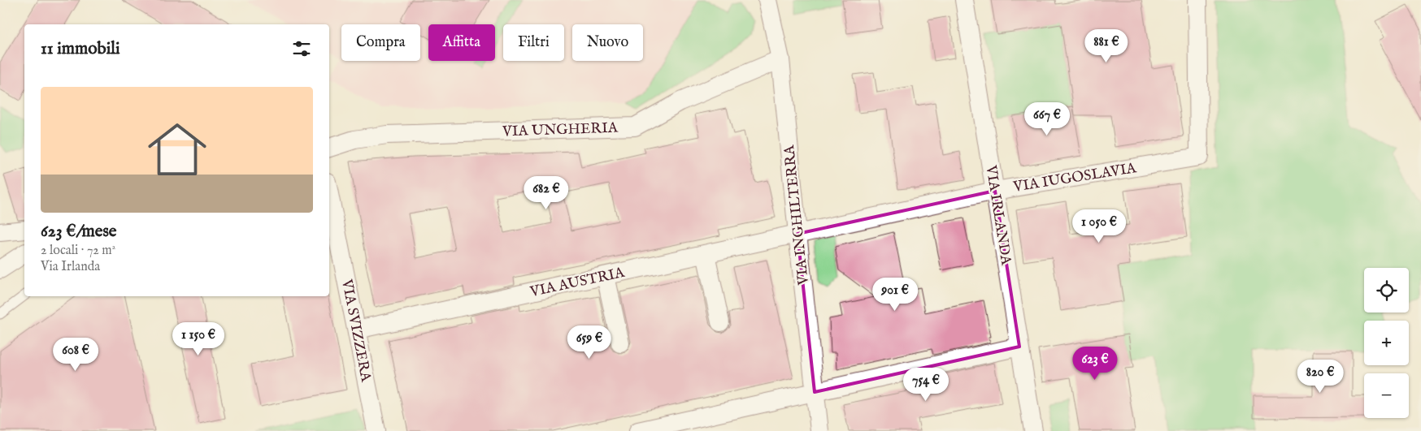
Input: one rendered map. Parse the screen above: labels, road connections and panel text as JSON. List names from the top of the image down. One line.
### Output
{"streets":{"street":["VIA UNGHERIA","VIA IUGOSLAVIA","VIA INGHILTERRA","VIA IRLANDA","VIA AUSTRIA","VIA SVIZZERA"]},"crossings":[["VIA UNGHERIA","VIA INGHILTERRA"],["VIA IUGOSLAVIA","VIA INGHILTERRA"],["VIA IUGOSLAVIA","VIA IRLANDA"],["VIA IUGOSLAVIA","VIA AUSTRIA"],["VIA INGHILTERRA","VIA AUSTRIA"],["VIA AUSTRIA","VIA SVIZZERA"]],"page":{"chip":["Compra","Affitta","Filtri","Nuovo"],"heading":"11 immobili","price":["881 €","667 €","682 €","1 050 €","901 €","1 150 €","659 €","608 €","623 €","820 €","754 €"],"list":[{"name":"623 €/mese","note":"2 locali · 72 m² · Via Irlanda"}],"map_buttons":["+","−"]}}
